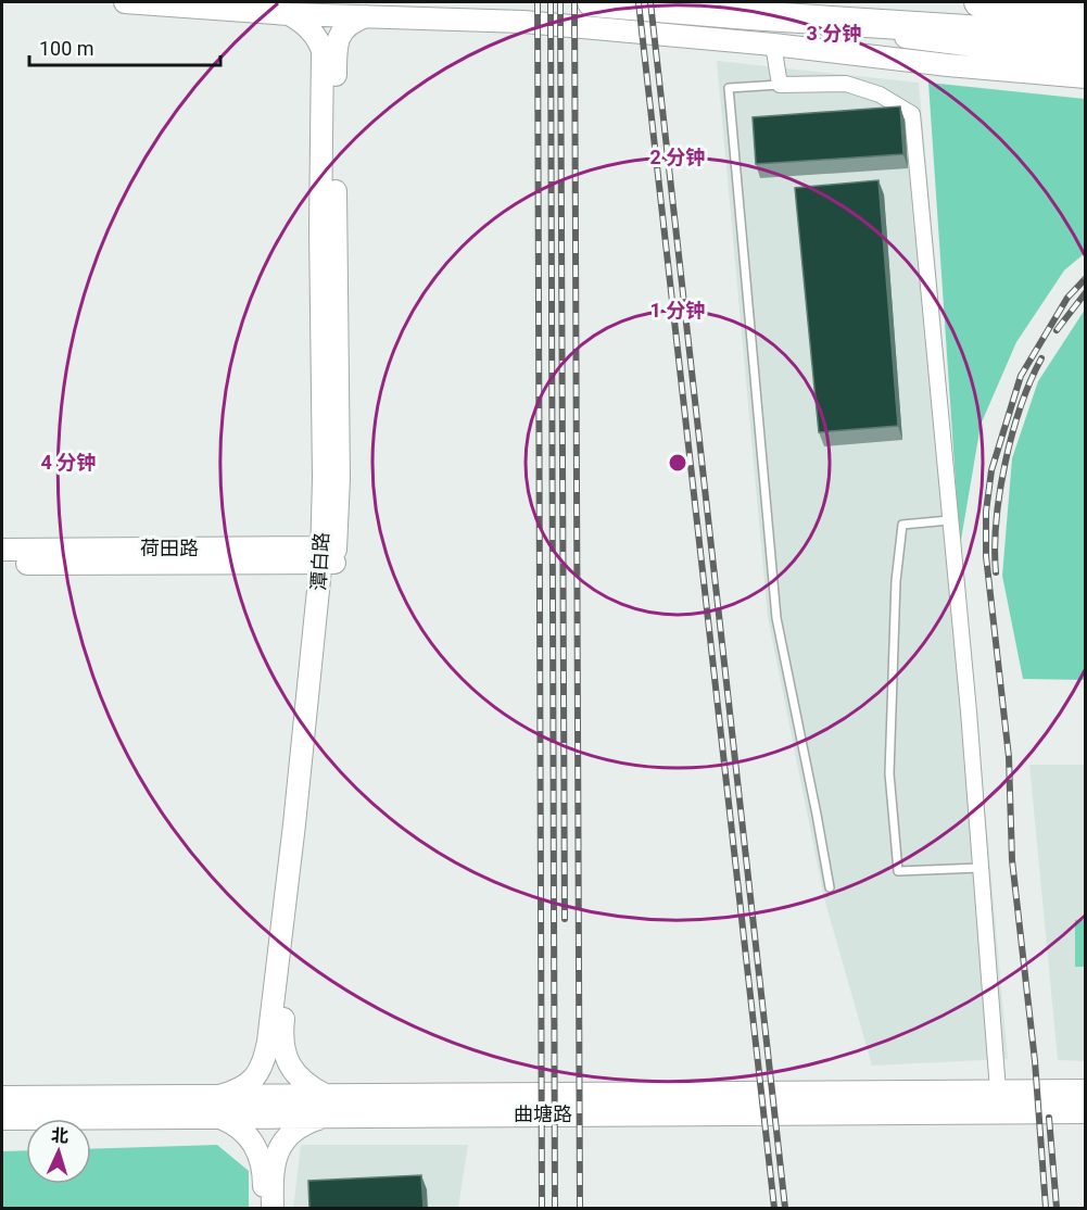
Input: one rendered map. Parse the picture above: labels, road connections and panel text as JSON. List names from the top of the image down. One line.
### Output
{"streets":{"street":["荷田路","潭白路","曲塘路"]},"crossings":[["荷田路","潭白路"],["潭白路","曲塘路"]],"scale_bar":"100 m","north":"top","rings":["3 分钟","2 分钟","1 分钟","4 分钟"]}
